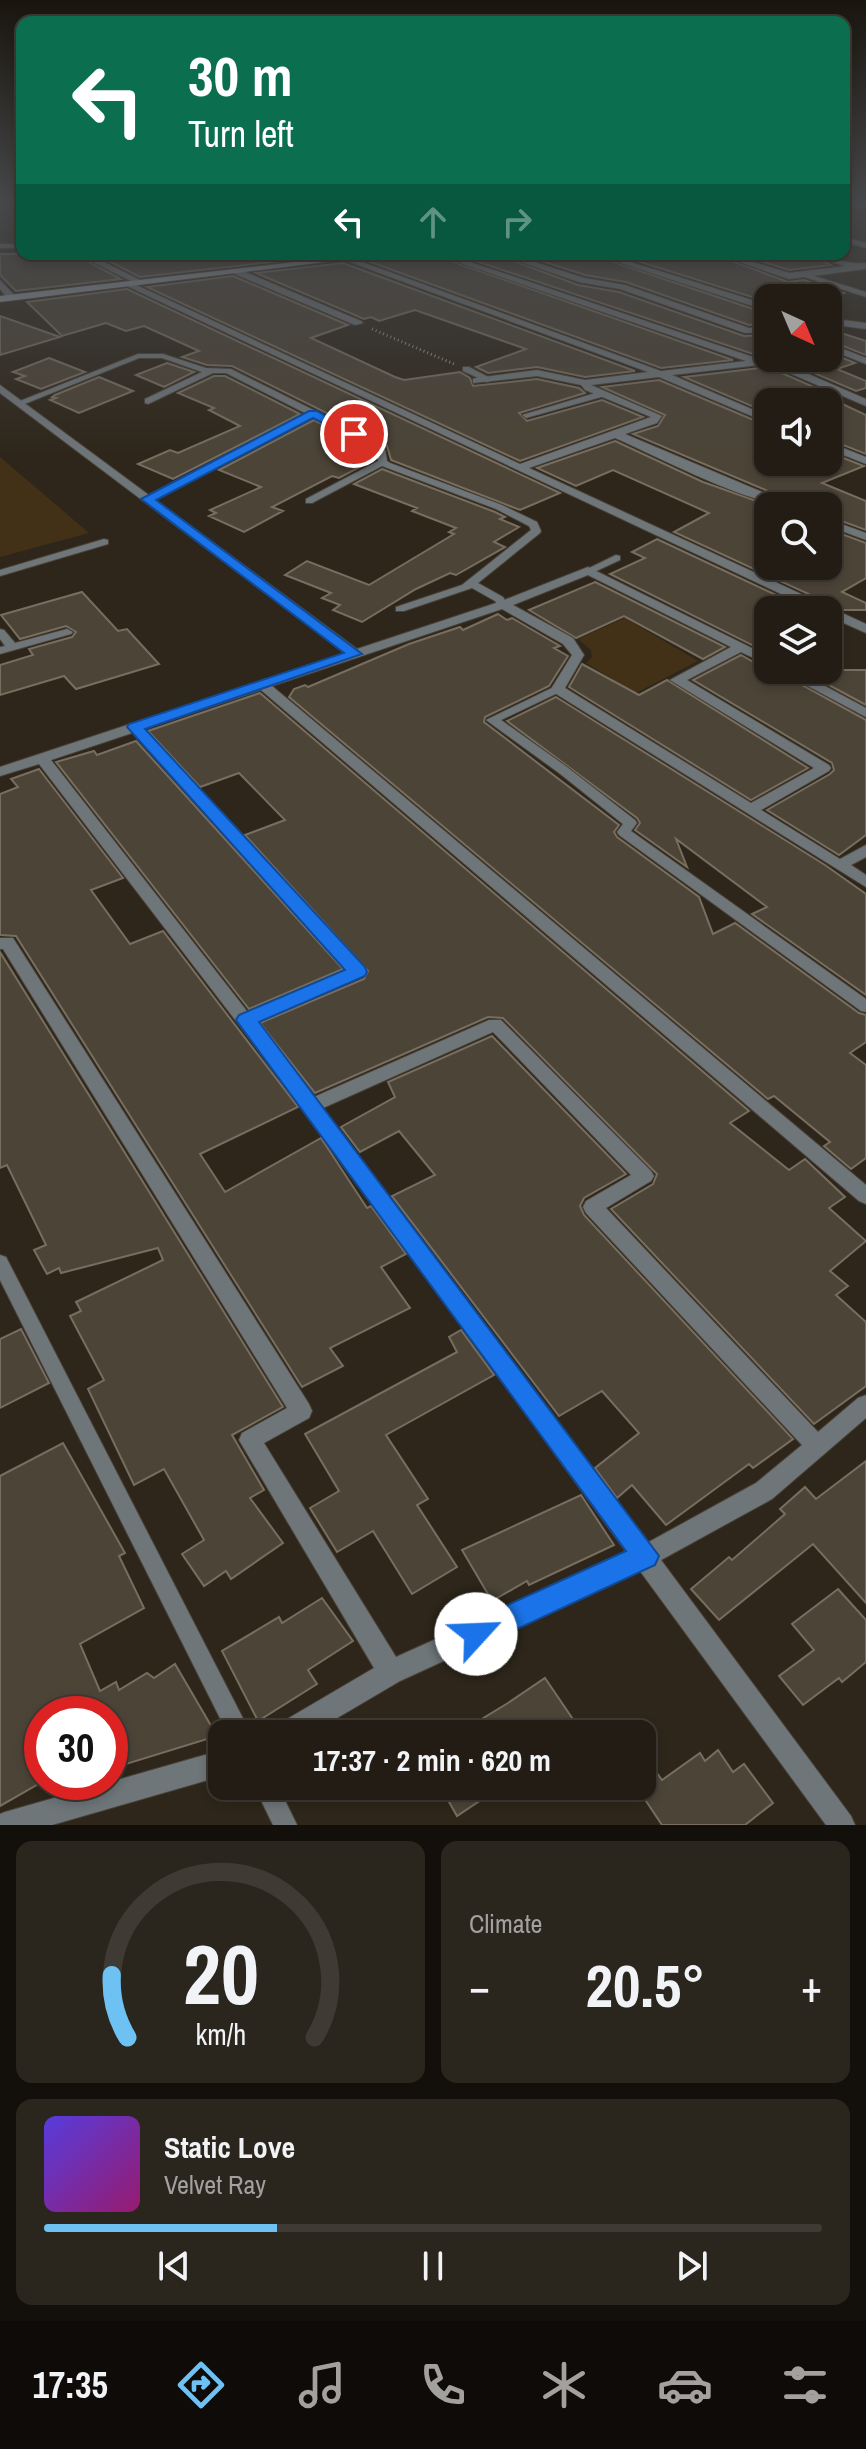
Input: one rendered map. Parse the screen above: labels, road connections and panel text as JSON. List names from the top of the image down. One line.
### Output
{"north":"bottom right","page":{"turn":["30 m","Turn left"],"limit":"30","trip":"17:37 · 2 min · 620 m","tile":"Climate","heat":["−","20.5°","+"],"song":["Static Love","Velvet Ray"],"tabs":"17:35","gauge":["20","km/h"]}}
